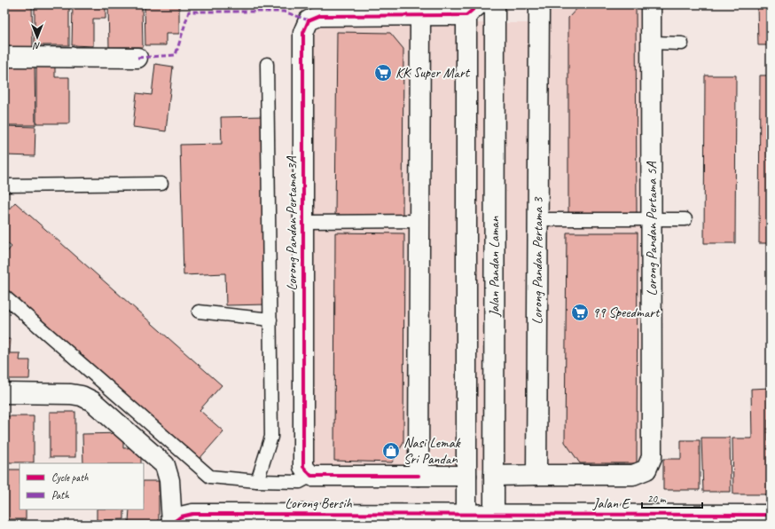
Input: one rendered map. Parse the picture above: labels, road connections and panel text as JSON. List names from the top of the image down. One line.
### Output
{"streets":{"street":["Lorong Pandan Pertama 3A","Lorong Pandan Pertama 5A","Lorong Pandan Pertama 3","Jalan Pandan Laman","Lorong Bersih","Jalan E"]},"crossings":[["Lorong Pandan Pertama 3A","Jalan Pandan Laman"],["Lorong Pandan Pertama 5A","Lorong Pandan Pertama 3"],["Jalan Pandan Laman","Lorong Bersih"],["Jalan Pandan Laman","Jalan E"],["Lorong Bersih","Jalan E"]],"places":{"supermarket":["KK Super Mart","99 Speedmart"],"shop":["Nasi Lemak Sri Pandan"]},"legend":["Cycle path","Path"],"scale_bar":"20 m","north":"bottom"}
